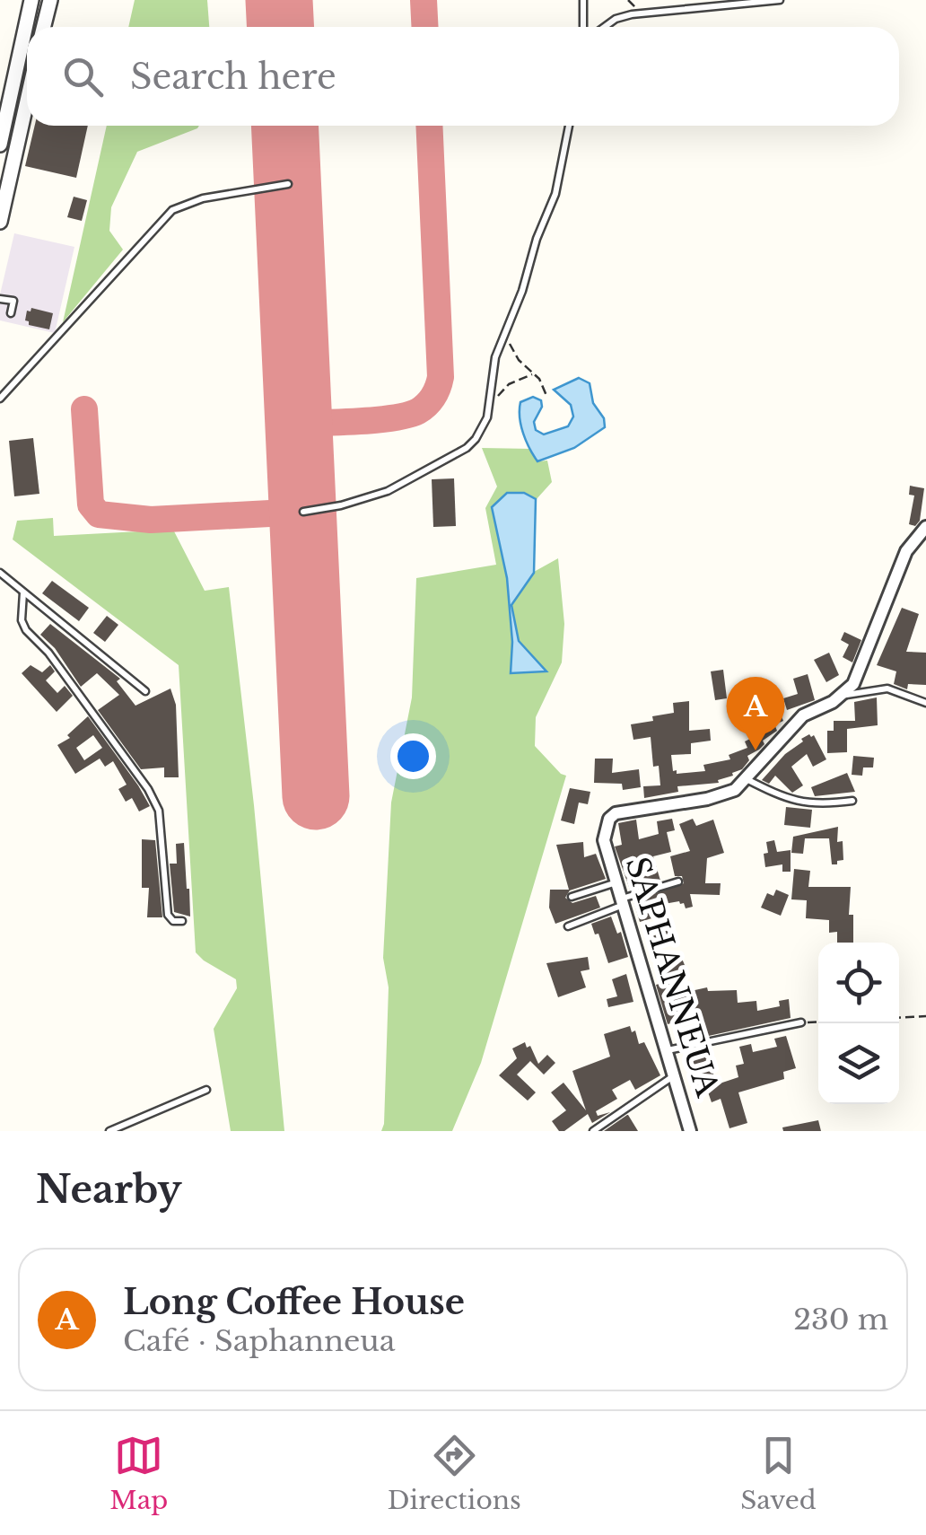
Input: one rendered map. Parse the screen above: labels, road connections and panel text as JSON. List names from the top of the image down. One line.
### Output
{"streets":{"street":["SAPHANNEUA"]},"page":{"search":"Search here","pins":"A","heading":"Nearby","list":[{"mark":"A","name":"Long Coffee House","note":"Café · Saphanneua","value":"230 m"}],"nav":["Map","Directions","Saved"]}}
